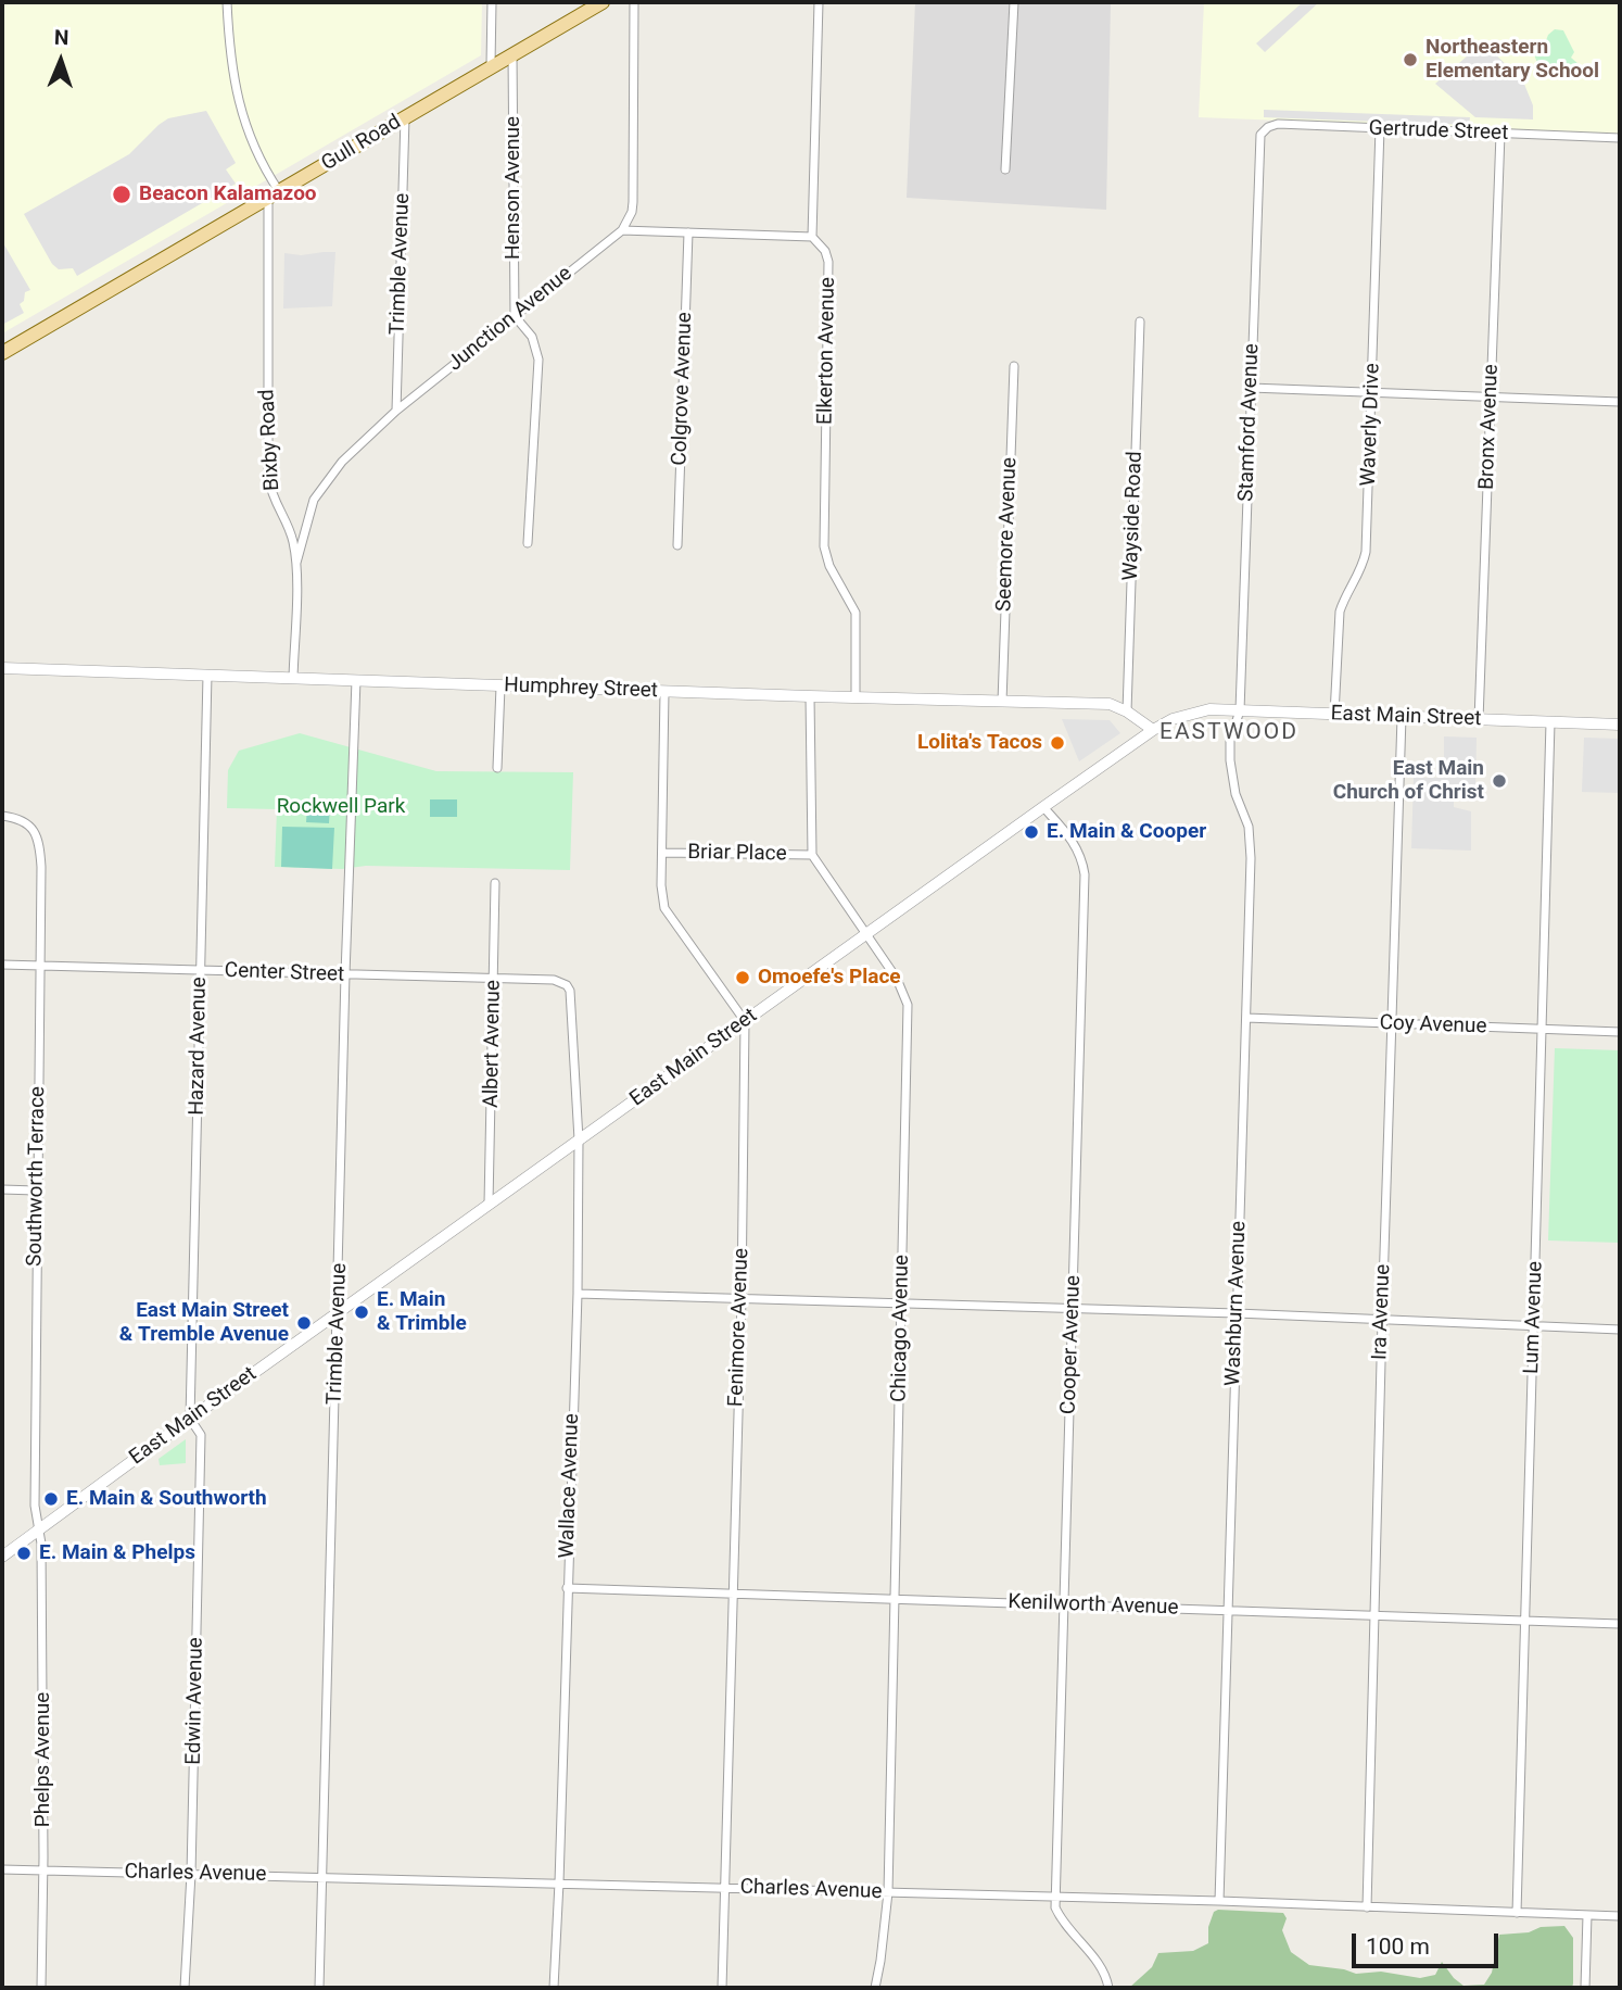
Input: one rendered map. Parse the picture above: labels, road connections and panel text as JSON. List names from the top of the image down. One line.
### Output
{"streets":{"main road":["Gull Road"],"street":["Gertrude Street","Henson Avenue","Trimble Avenue","Junction Avenue","Elkerton Avenue","Colgrove Avenue","Stamford Avenue","Waverly Drive","Bronx Avenue","Bixby Road","Wayside Road","Seemore Avenue","Humphrey Street","East Main Street","Briar Place","Center Street","Coy Avenue","Albert Avenue","Hazard Avenue","Southworth Terrace","Washburn Avenue","Ira Avenue","Lum Avenue","Fenimore Avenue","Chicago Avenue","Cooper Avenue","Wallace Avenue","Kenilworth Avenue","Edwin Avenue","Phelps Avenue","Charles Avenue"]},"crossings":[["Gertrude Street","Stamford Avenue"],["Gertrude Street","Waverly Drive"],["Gertrude Street","Bronx Avenue"],["Gull Road","Henson Avenue"],["Gull Road","Trimble Avenue"],["Gull Road","Bixby Road"],["Henson Avenue","Junction Avenue"],["Trimble Avenue","Junction Avenue"],["Trimble Avenue","Humphrey Street"],["Trimble Avenue","East Main Street"],["Trimble Avenue","Center Street"],["Trimble Avenue","Charles Avenue"],["Junction Avenue","Bixby Road"],["Elkerton Avenue","Humphrey Street"],["Stamford Avenue","East Main Street"],["Stamford Avenue","Washburn Avenue"],["Waverly Drive","East Main Street"],["Bronx Avenue","East Main Street"],["Bixby Road","Humphrey Street"],["Wayside Road","Humphrey Street"],["Seemore Avenue","Humphrey Street"],["Humphrey Street","East Main Street"],["Humphrey Street","Hazard Avenue"],["East Main Street","Albert Avenue"],["East Main Street","Hazard Avenue"],["East Main Street","Southworth Terrace"],["East Main Street","Washburn Avenue"],["East Main Street","Ira Avenue"],["East Main Street","Lum Avenue"],["East Main Street","Fenimore Avenue"],["East Main Street","Chicago Avenue"],["East Main Street","Cooper Avenue"],["East Main Street","Wallace Avenue"],["East Main Street","Edwin Avenue"],["East Main Street","Phelps Avenue"],["Briar Place","Chicago Avenue"],["Center Street","Albert Avenue"],["Center Street","Hazard Avenue"],["Center Street","Southworth Terrace"],["Center Street","Wallace Avenue"],["Coy Avenue","Washburn Avenue"],["Coy Avenue","Ira Avenue"],["Coy Avenue","Lum Avenue"],["Hazard Avenue","Edwin Avenue"],["Southworth Terrace","Phelps Avenue"],["Washburn Avenue","Kenilworth Avenue"],["Washburn Avenue","Charles Avenue"],["Ira Avenue","Kenilworth Avenue"],["Ira Avenue","Charles Avenue"],["Lum Avenue","Kenilworth Avenue"],["Lum Avenue","Charles Avenue"],["Fenimore Avenue","Kenilworth Avenue"],["Fenimore Avenue","Charles Avenue"],["Chicago Avenue","Kenilworth Avenue"],["Chicago Avenue","Charles Avenue"],["Cooper Avenue","Kenilworth Avenue"],["Cooper Avenue","Charles Avenue"],["Wallace Avenue","Kenilworth Avenue"],["Wallace Avenue","Charles Avenue"],["Edwin Avenue","Charles Avenue"],["Phelps Avenue","Charles Avenue"]],"districts":["EASTWOOD"],"parks":["Rockwell Park"],"places":["Northeastern Elementary School","Beacon Kalamazoo","Lolita's Tacos","East Main Church of Christ","E. Main & Cooper","Omoefe's Place","E. Main & Trimble","East Main Street & Tremble Avenue","E. Main & Southworth","E. Main & Phelps"],"scale_bar":"100 m","north":"top"}
